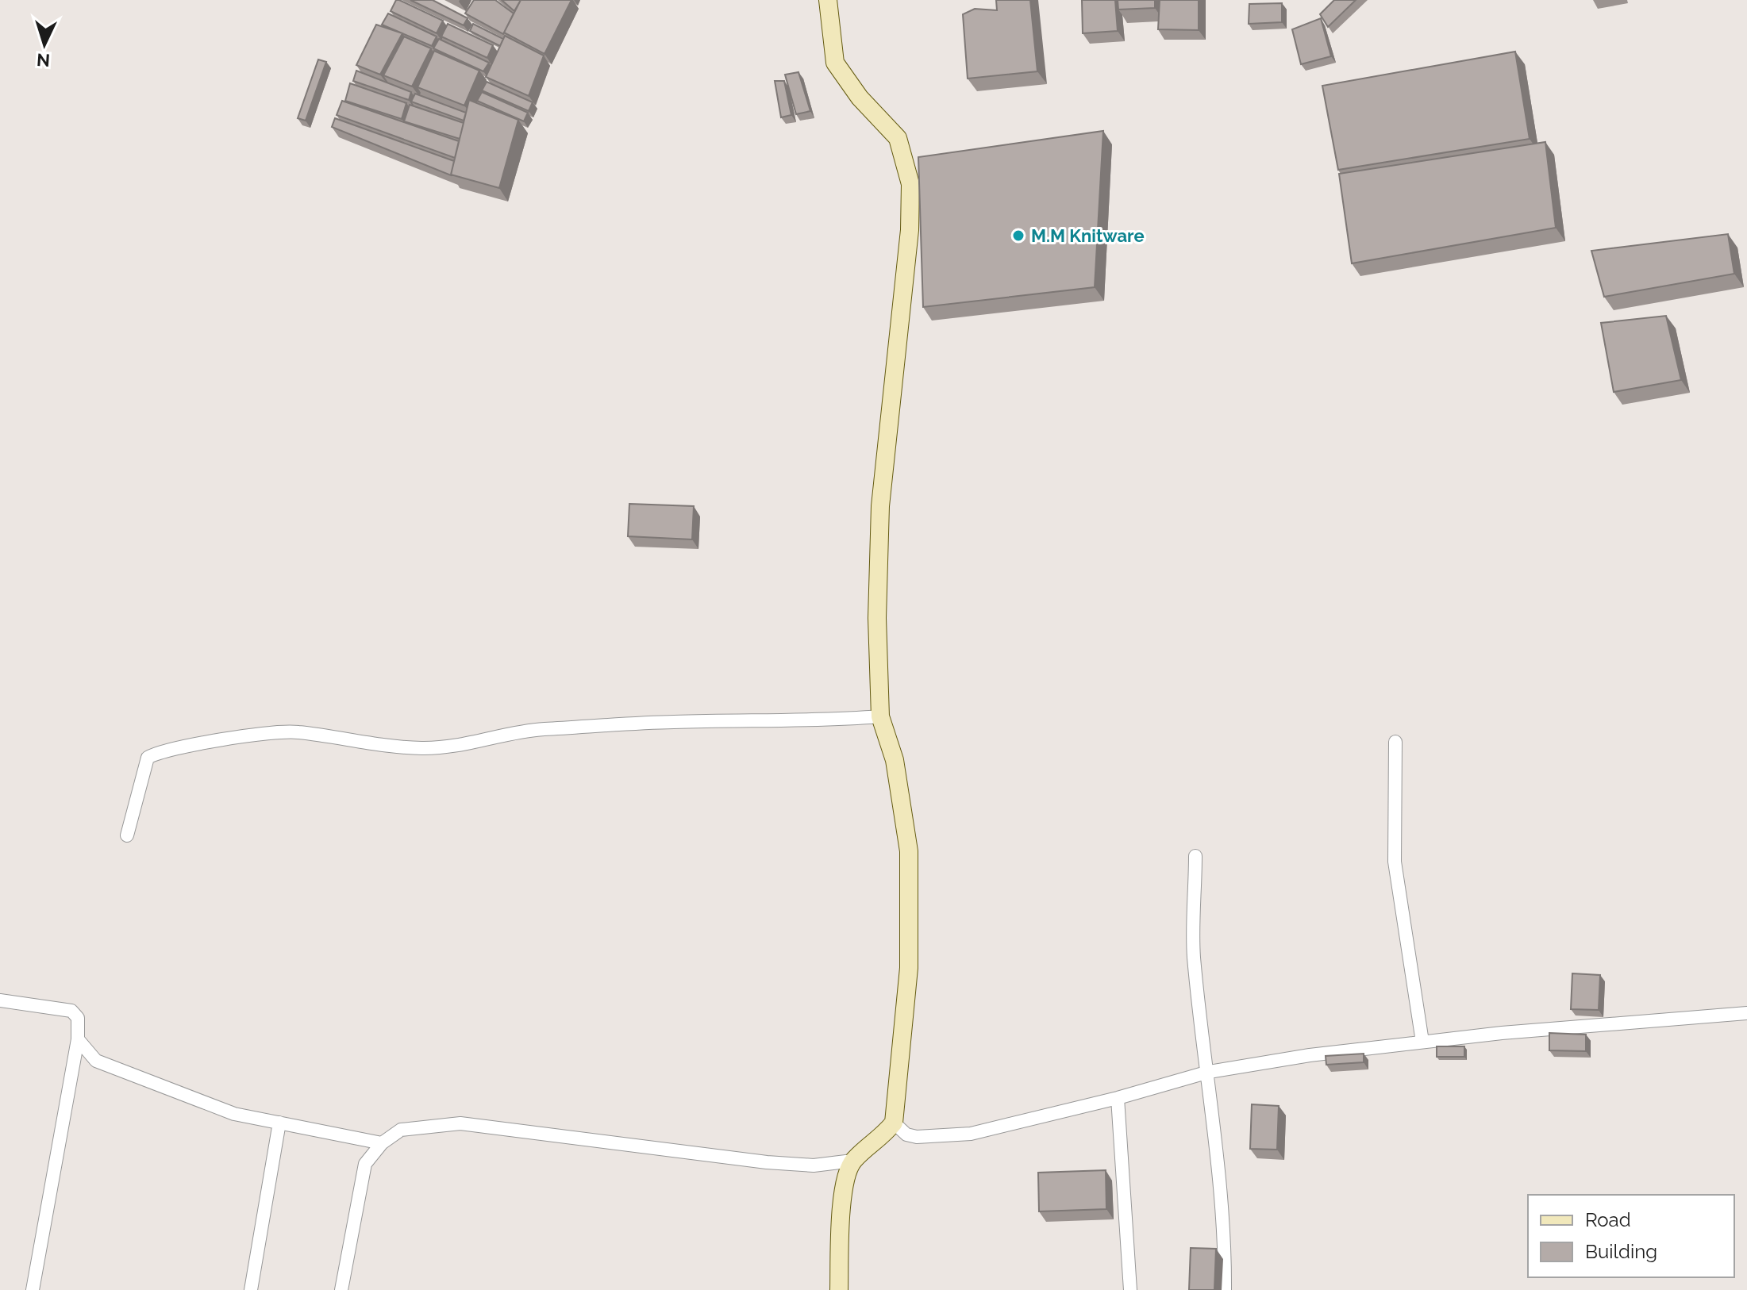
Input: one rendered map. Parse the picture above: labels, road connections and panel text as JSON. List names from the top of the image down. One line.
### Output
{"places":["M.M Knitware"],"legend":["Road","Building"],"north":"bottom"}
